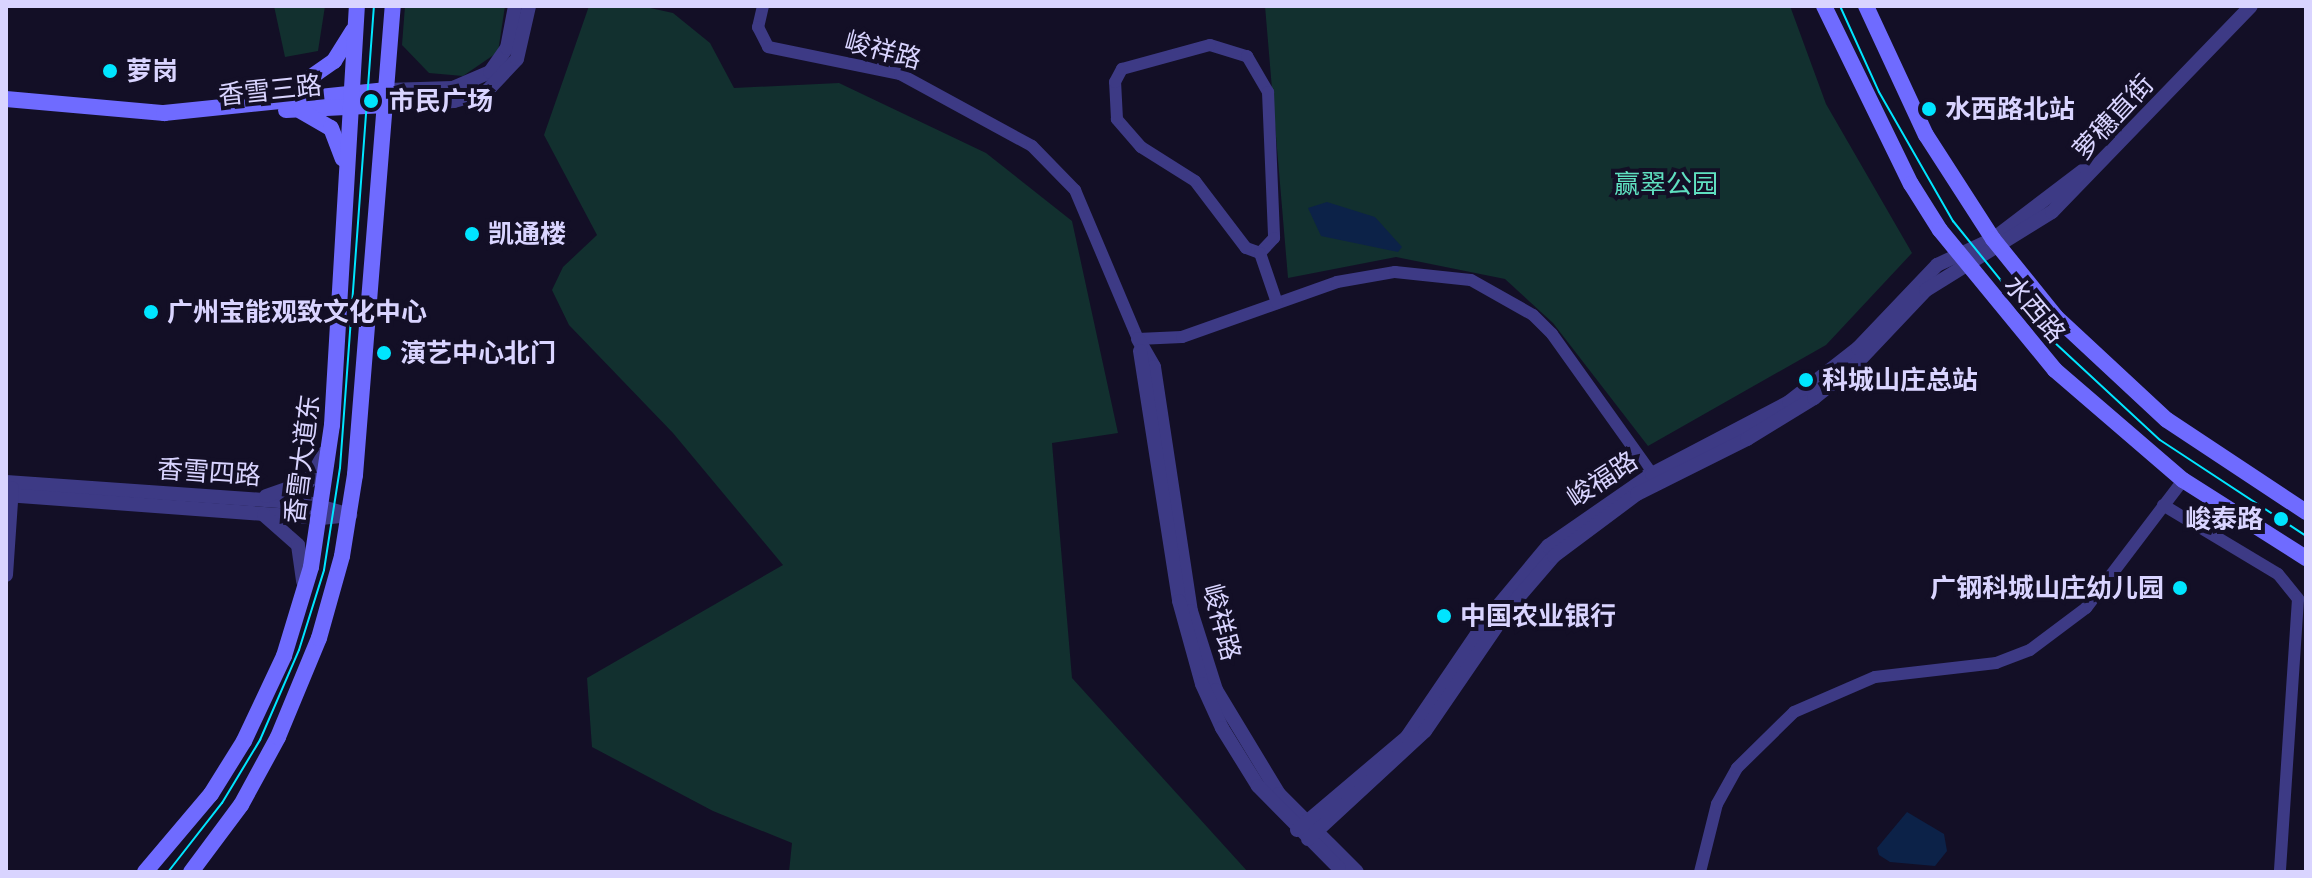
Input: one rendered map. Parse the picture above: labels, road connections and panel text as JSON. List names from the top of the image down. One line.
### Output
{"streets":{"main road":["香雪三路","水西路","香雪大道东"],"street":["峻祥路","萝穗直街","香雪四路","峻福路"]},"crossings":[["峻祥路","峻福路"],["香雪三路","香雪大道东"],["萝穗直街","水西路"],["萝穗直街","峻福路"],["水西路","峻福路"],["香雪大道东","香雪四路"]],"parks":["赢翠公园"],"places":["萝岗","市民广场","水西路北站","凯通楼","广州宝能观致文化中心","演艺中心北门","科城山庄总站","峻泰路","广钢科城山庄幼儿园","中国农业银行"]}
